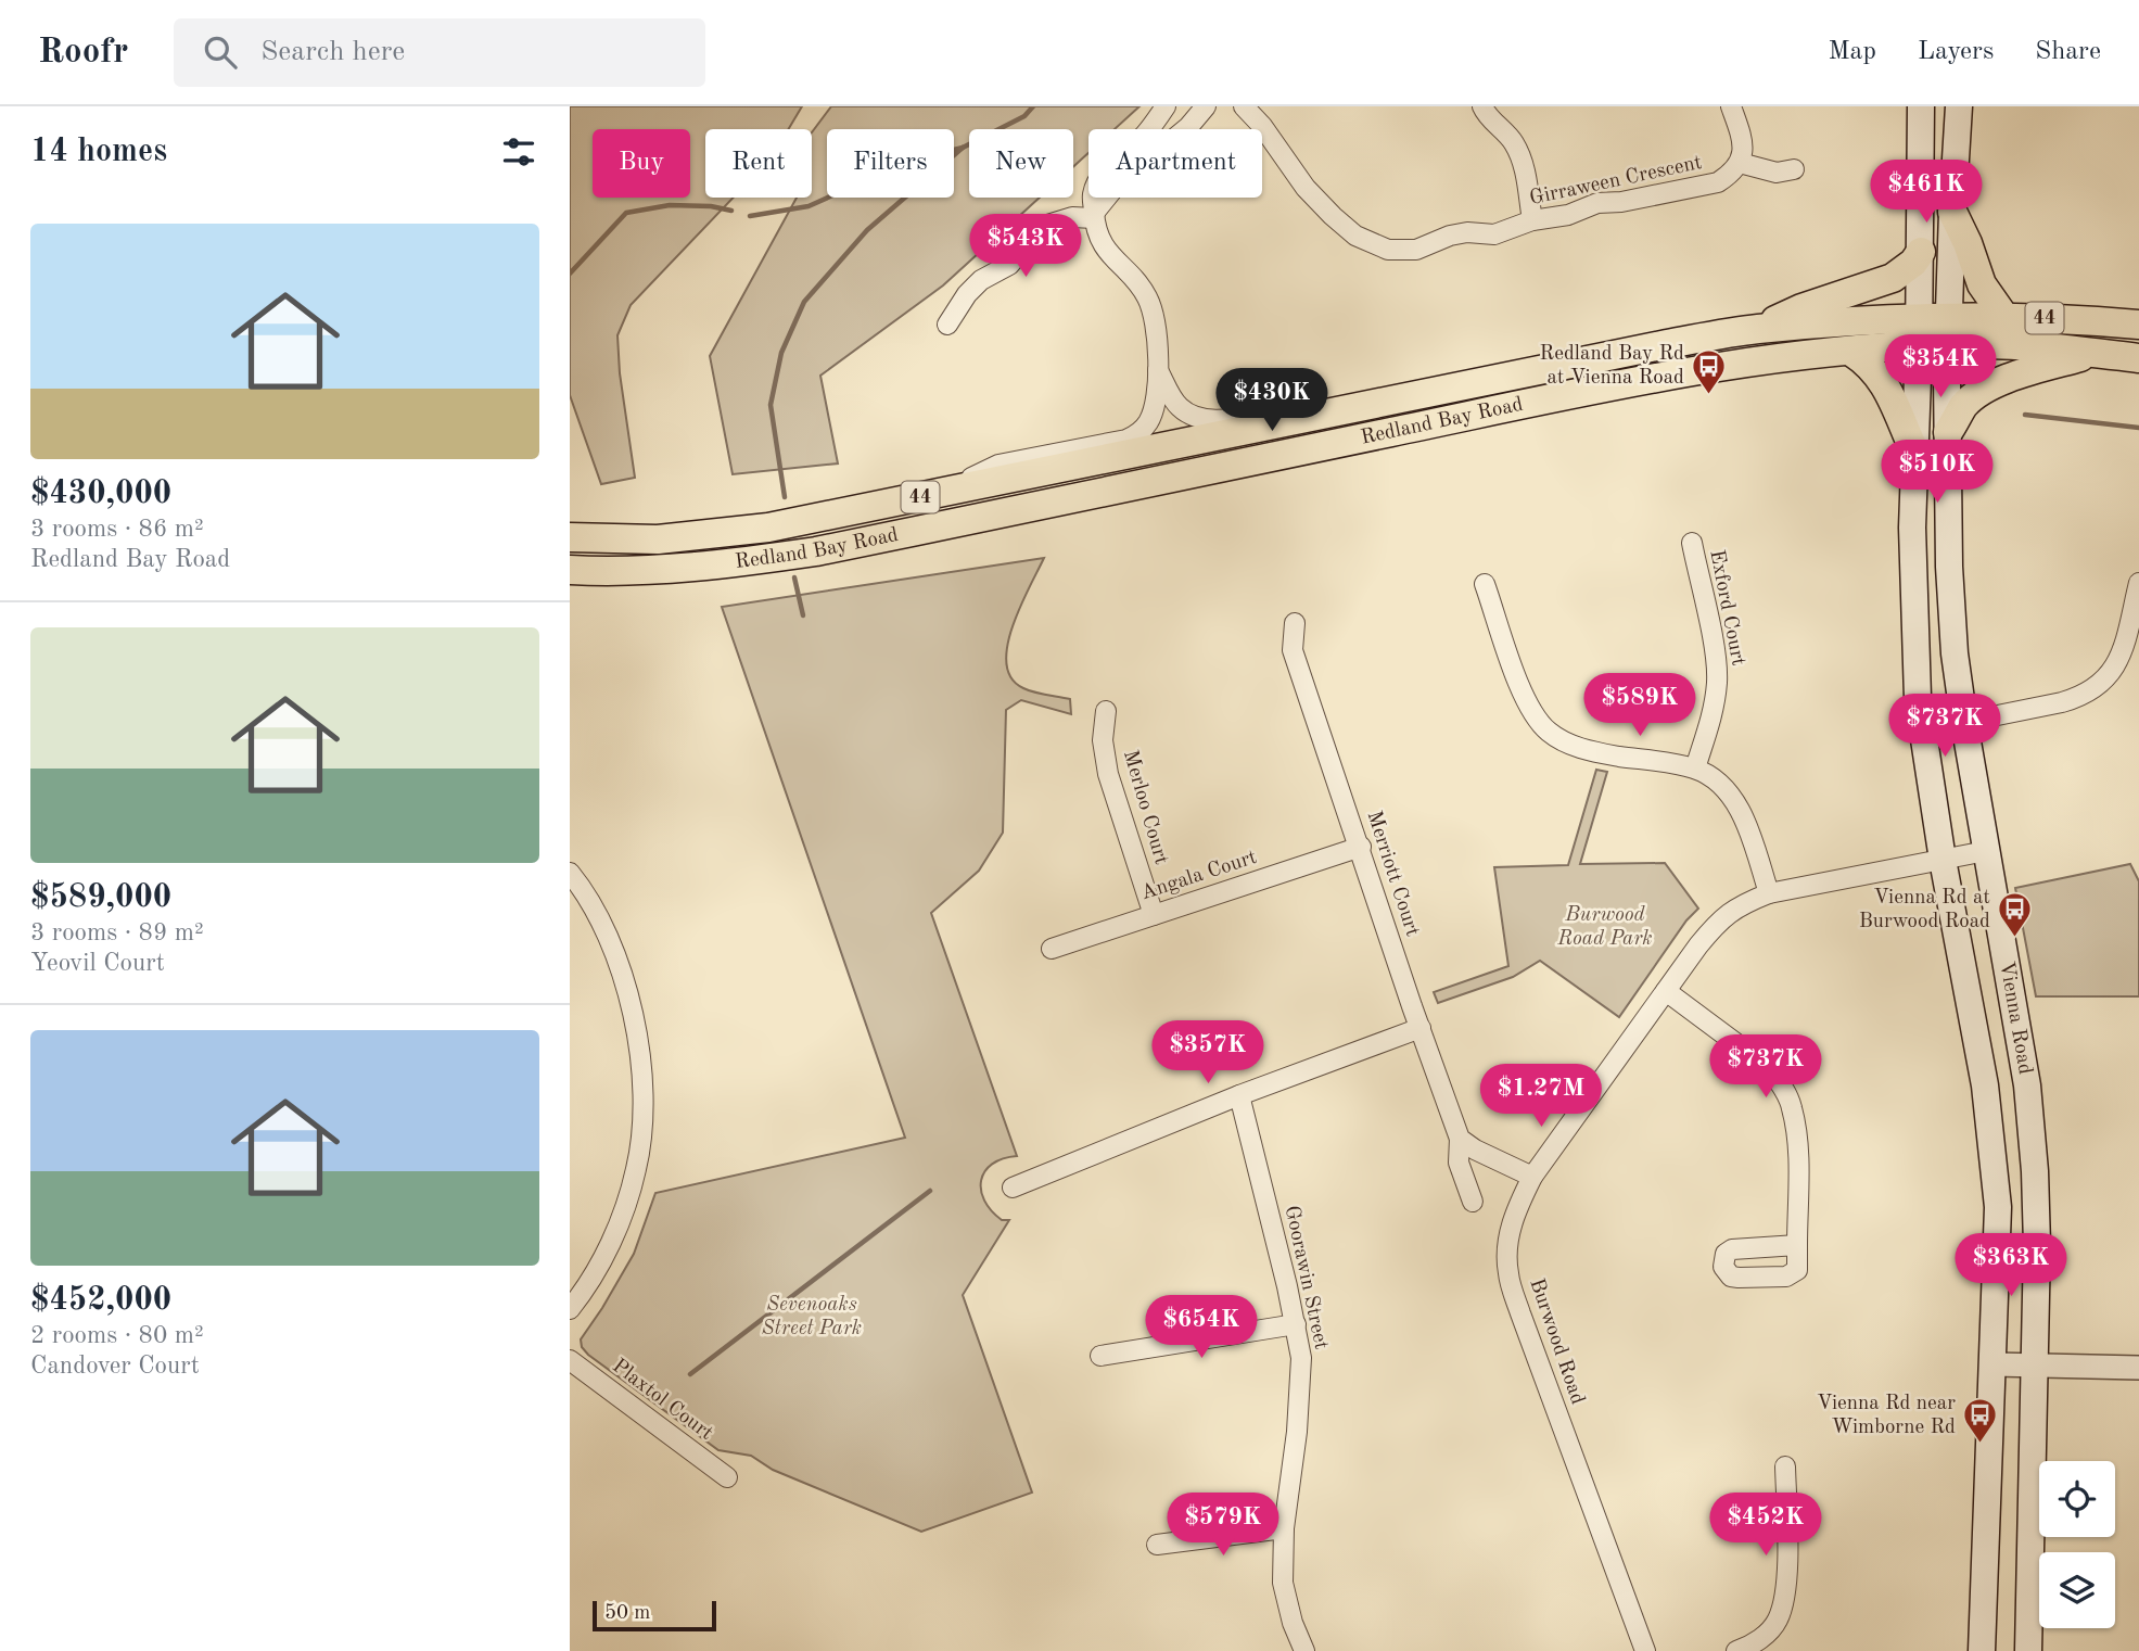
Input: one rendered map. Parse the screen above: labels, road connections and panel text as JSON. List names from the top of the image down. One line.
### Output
{"streets":{"main road":["44","Redland Bay Road","Vienna Road"],"street":["Girraween Crescent","Exford Court","Merloo Court","Merriott Court","Angala Court","Goorawin Street","Burwood Road","Plaxtol Court"]},"crossings":[["Redland Bay Road","Vienna Road"],["Merloo Court","Angala Court"],["Merriott Court","Angala Court"],["Vienna Road","Burwood Road"]],"parks":["Burwood Road Park","Sevenoaks Street Park"],"places":{"bus stop":["Redland Bay Rd at Vienna Road","Vienna Rd at Burwood Road","Vienna Rd near Wimborne Rd"]},"scale_bar":"50 m","page":{"header":"Roofr","search":"Search here","nav":["Map","Layers","Share"],"heading":"14 homes","chip":["Buy","Rent","Filters","New","Apartment"],"price":["$461K","$543K","$354K","$430K","$510K","$589K","$737K","$357K","$737K","$1.27M","$363K","$654K","$579K","$452K"],"list":[{"name":"$430,000","note":"3 rooms · 86 m² · Redland Bay Road"},{"name":"$589,000","note":"3 rooms · 89 m² · Yeovil Court"},{"name":"$452,000","note":"2 rooms · 80 m² · Candover Court"}],"scale":"50 m"}}
